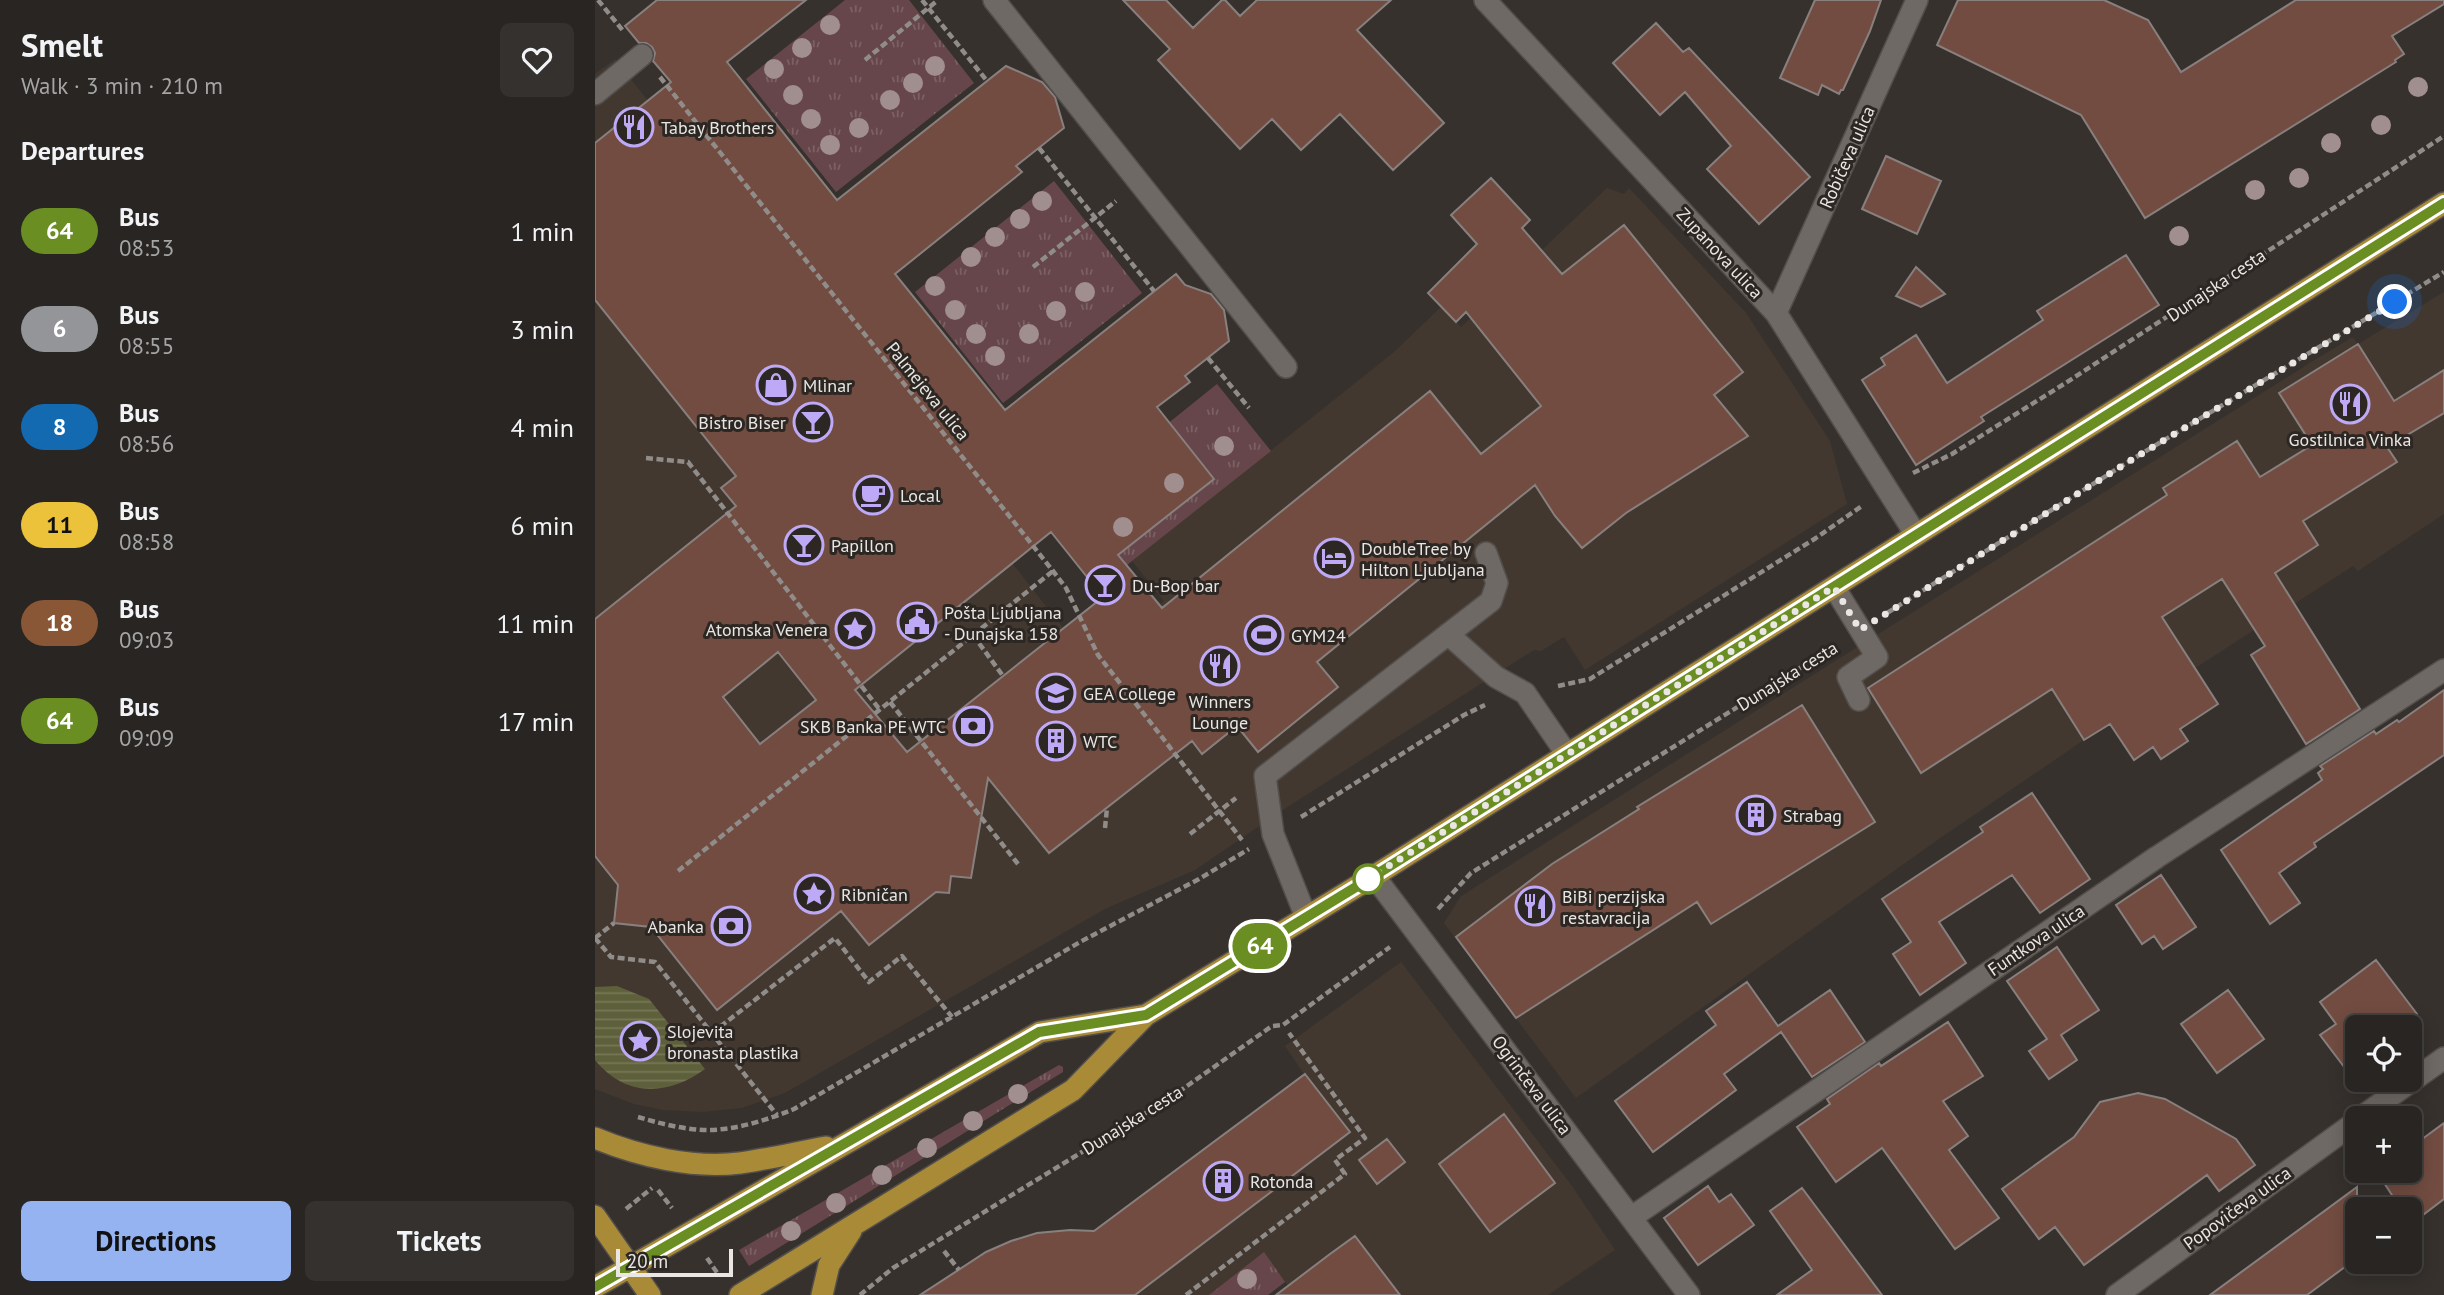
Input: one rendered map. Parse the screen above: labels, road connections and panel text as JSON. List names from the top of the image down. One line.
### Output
{"streets":{"street":["Robičeva ulica","Zupanova ulica","Funtkova ulica","Ogrinčeva ulica","Popovičeva ulica"],"path":["Dunajska cesta","Palmejeva ulica"]},"crossings":[["Robičeva ulica","Zupanova ulica"],["Funtkova ulica","Ogrinčeva ulica"]],"places":{"restaurant":["Tabay Brothers","Gostilnica Vinka","Winners Lounge","BiBi perzijska restavracija"],"shop":["Mlinar"],"bar":["Bistro Biser","Papillon","Du-Bop bar"],"cafe":["Local"],"hotel":["DoubleTree by Hilton Ljubljana"],"public building":["Pošta Ljubljana - Dunajska 158"],"place":["Atomska Venera","Ribničan","Slojevita bronasta plastika"],"sports":["GYM24"],"school or university":["GEA College"],"bank":["SKB Banka PE WTC","Abanka"],"building":["WTC","Strabag","Rotonda"]},"lines":["bus line 64"],"scale_bar":"20 m","page":{"heading":[["Smelt","Walk · 3 min · 210 m"],"Departures"],"on_map":"64","list":[{"mark":"64","name":"Bus","note":"08:53","value":"1 min"},{"mark":"6","name":"Bus","note":"08:55","value":"3 min"},{"mark":"8","name":"Bus","note":"08:56","value":"4 min"},{"mark":"11","name":"Bus","note":"08:58","value":"6 min"},{"mark":"18","name":"Bus","note":"09:03","value":"11 min"},{"mark":"64","name":"Bus","note":"09:09","value":"17 min"}],"map_buttons":["+","−"],"buttons":["Directions","Tickets"],"scale":"20 m"}}
